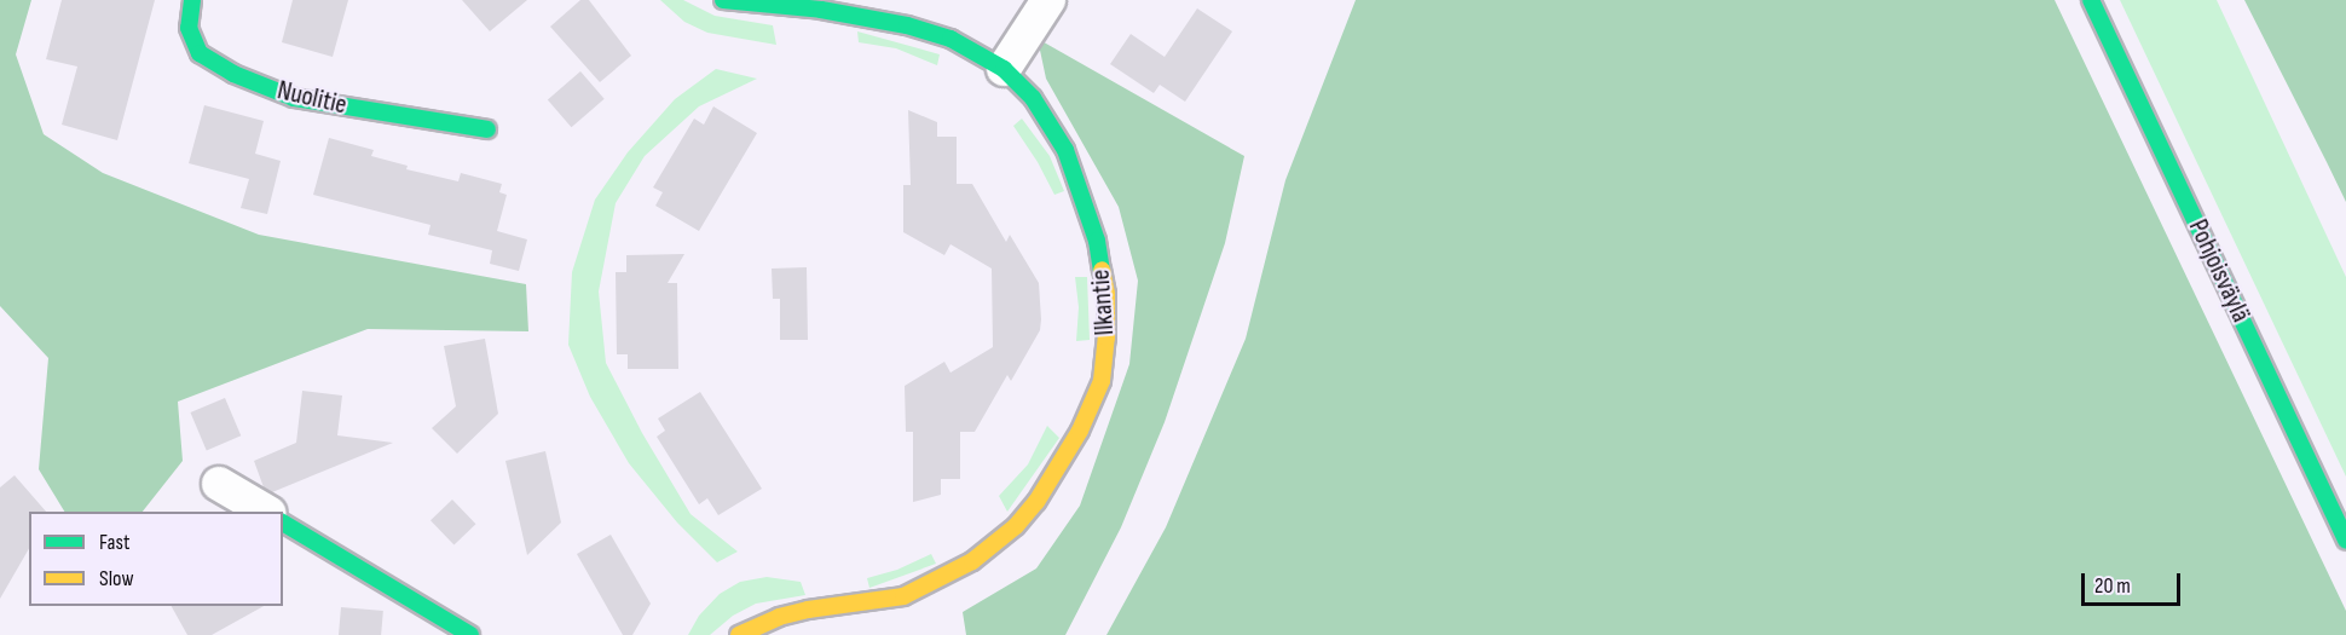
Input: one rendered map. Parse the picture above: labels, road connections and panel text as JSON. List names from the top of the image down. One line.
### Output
{"streets":{"street":["Nuolitie","Pohjoisväylä","Ilkantie"]},"legend":["Fast","Slow"],"scale_bar":"20 m"}
